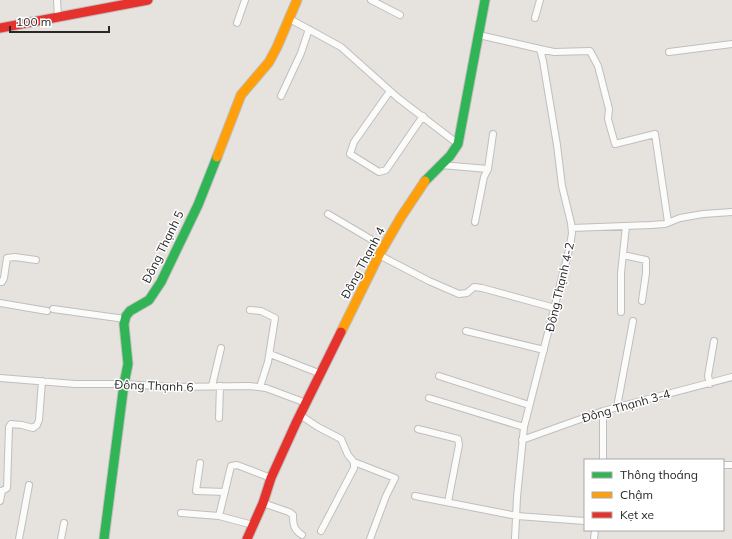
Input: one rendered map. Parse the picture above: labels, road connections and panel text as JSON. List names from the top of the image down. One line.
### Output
{"streets":{"street":["Đông Thạnh 5","Đông Thạnh 4","Đông Thạnh 4-2","Đông Thạnh 6","Đông Thạnh 3-4"]},"crossings":[["Đông Thạnh 4","Đông Thạnh 6"],["Đông Thạnh 4-2","Đông Thạnh 3-4"]],"legend":["Thông thoáng","Chậm","Kẹt xe"],"scale_bar":"100 m"}
